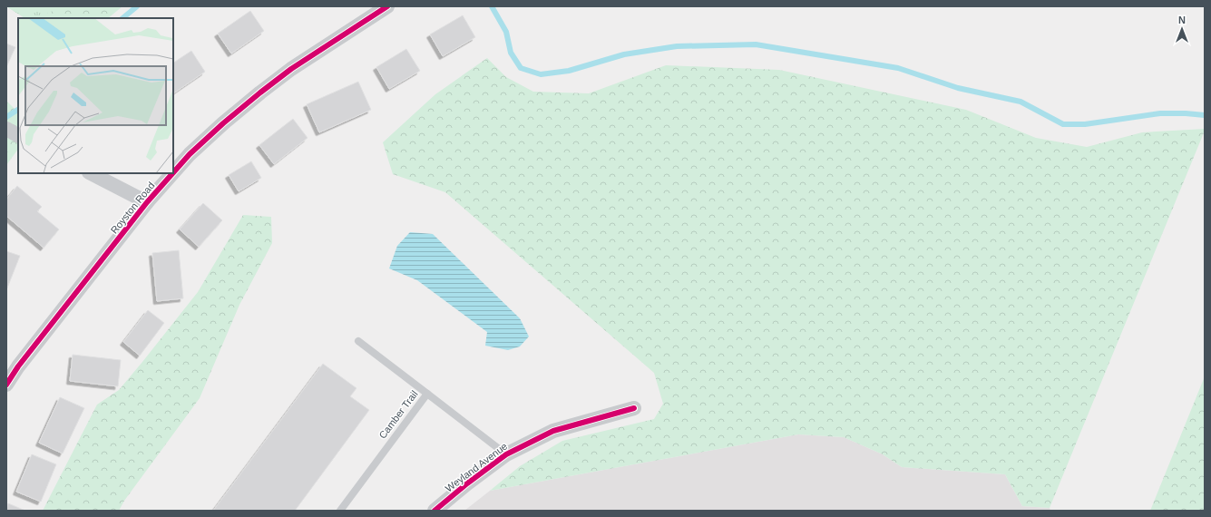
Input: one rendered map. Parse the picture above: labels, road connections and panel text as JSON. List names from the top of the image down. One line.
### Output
{"streets":{"street":["Royston Road","Weyland Avenue"],"lane":["Camber Trail"]},"crossings":[["Camber Trail","Weyland Avenue"]],"north":"top"}
